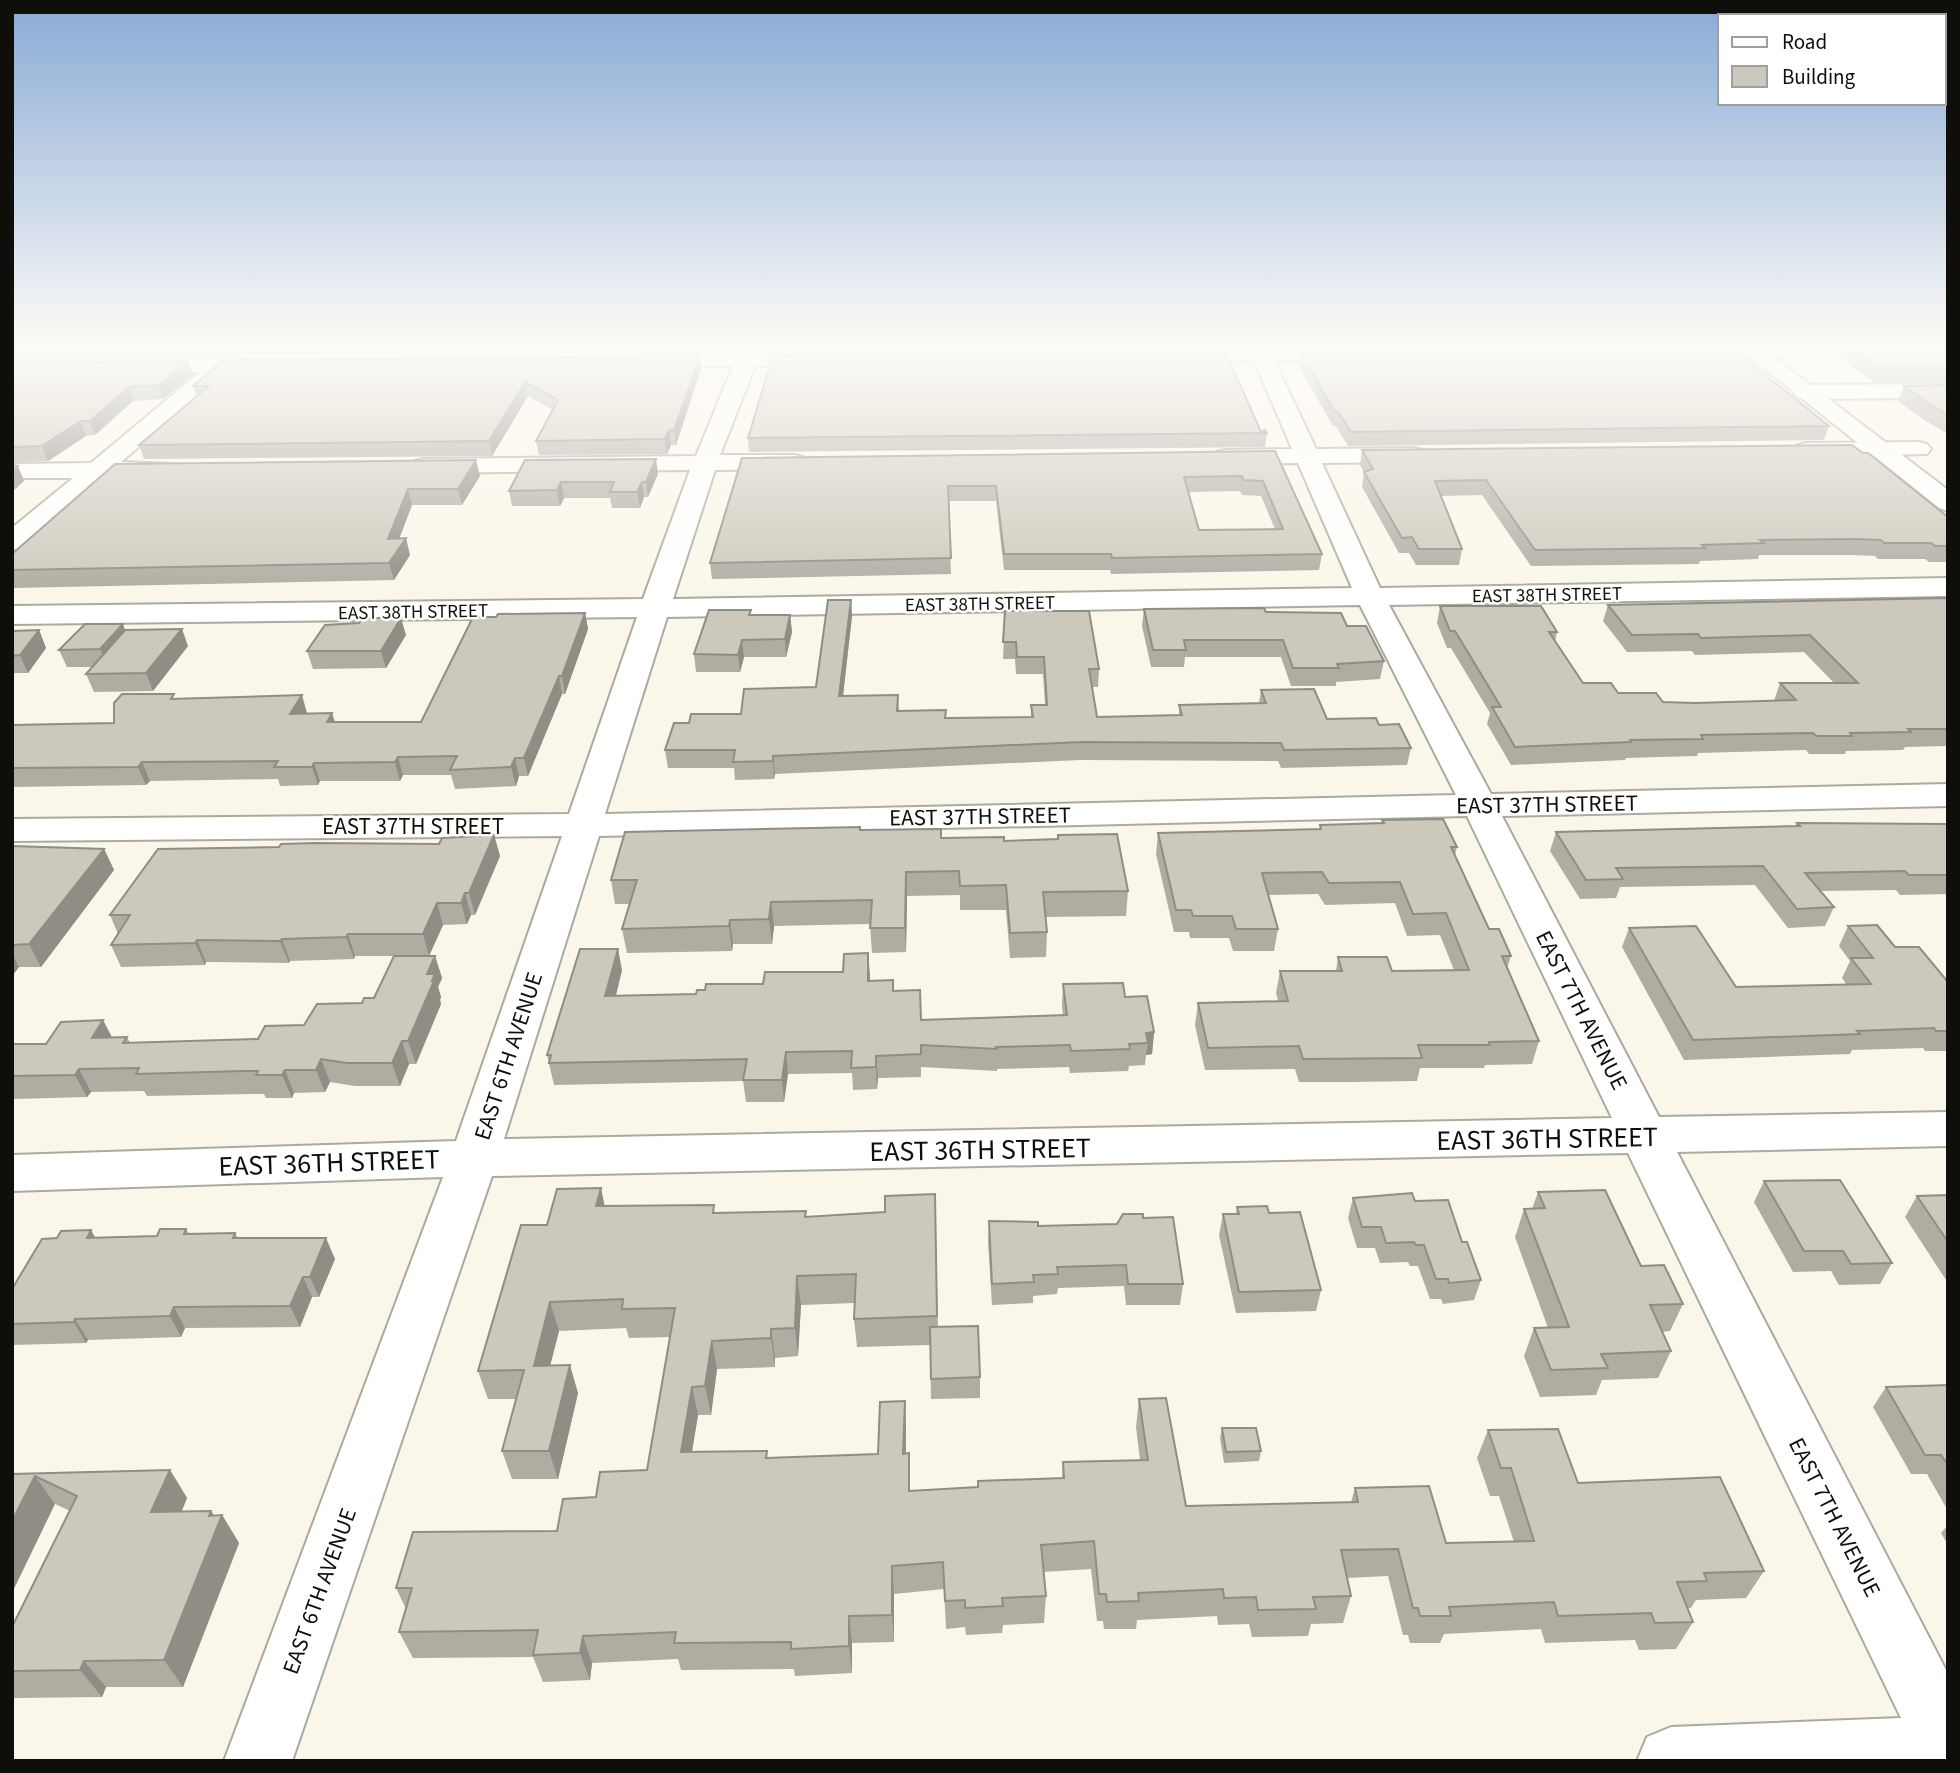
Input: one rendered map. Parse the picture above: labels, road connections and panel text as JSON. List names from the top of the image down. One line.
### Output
{"streets":{"street":["EAST 38TH STREET","EAST 37TH STREET","EAST 7TH AVENUE","EAST 6TH AVENUE","EAST 36TH STREET"]},"crossings":[["EAST 38TH STREET","EAST 7TH AVENUE"],["EAST 38TH STREET","EAST 6TH AVENUE"],["EAST 37TH STREET","EAST 7TH AVENUE"],["EAST 37TH STREET","EAST 6TH AVENUE"],["EAST 7TH AVENUE","EAST 36TH STREET"],["EAST 6TH AVENUE","EAST 36TH STREET"]],"legend":["Road","Building"]}
